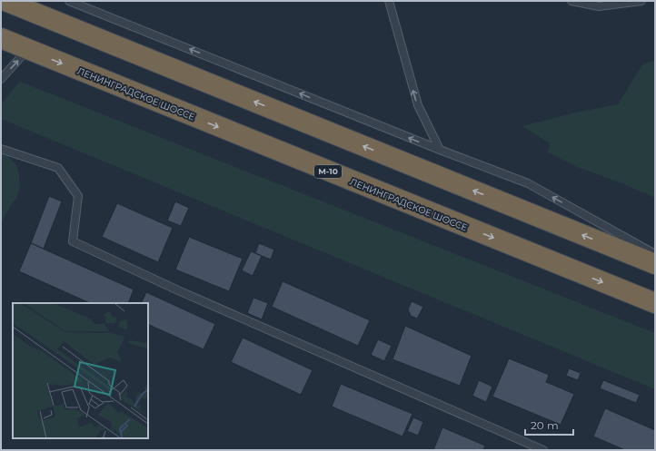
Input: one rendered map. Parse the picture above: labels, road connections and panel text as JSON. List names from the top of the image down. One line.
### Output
{"streets":{"highway":["ЛЕНИНГРАДСКОЕ ШОССЕ","М-10"]},"scale_bar":"20 m"}
